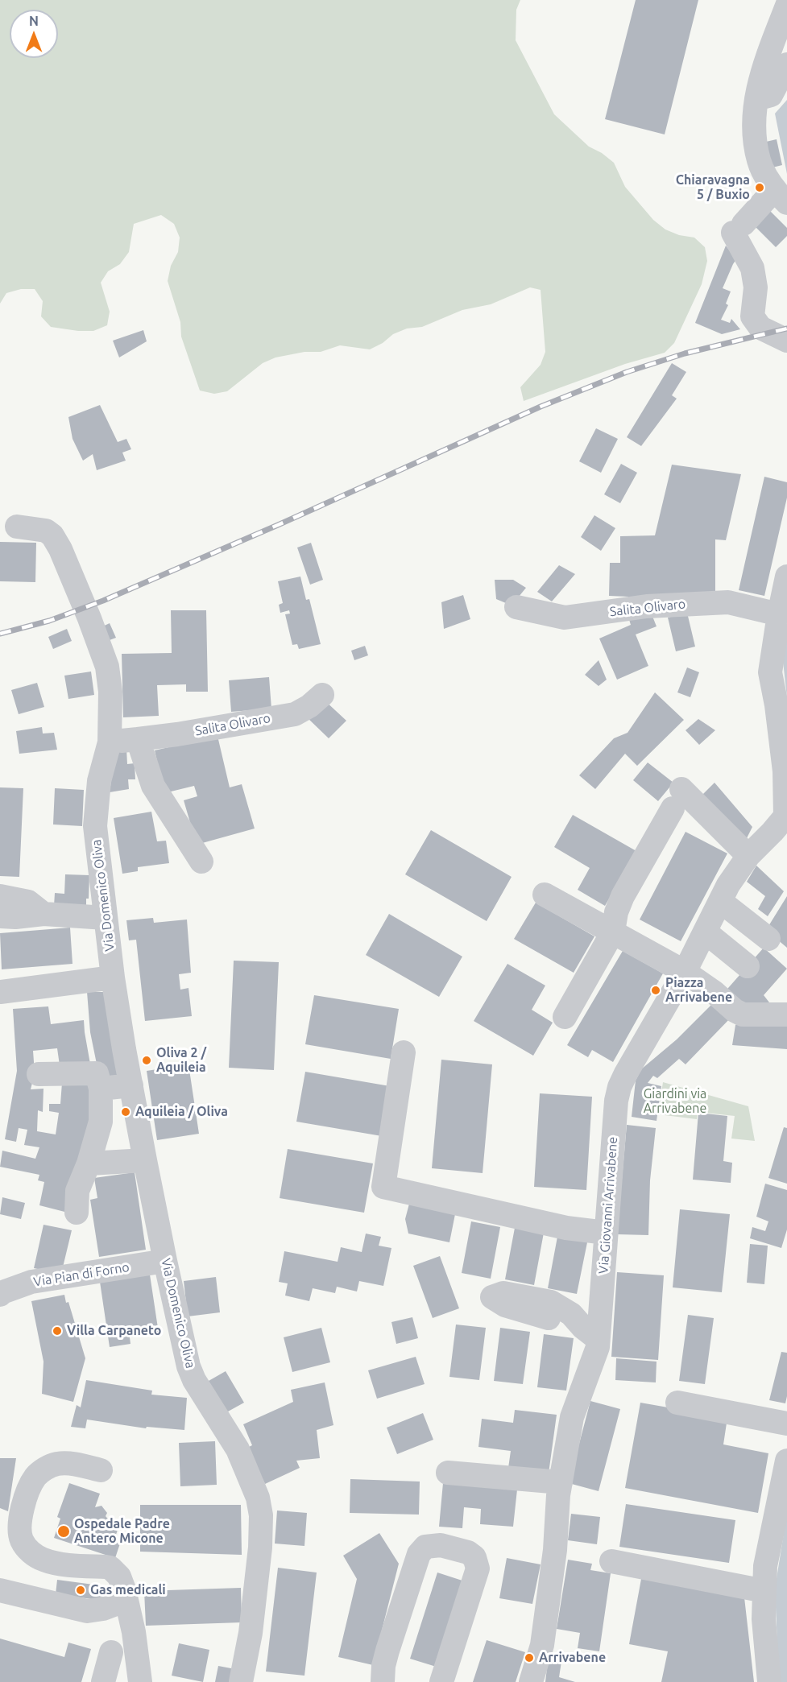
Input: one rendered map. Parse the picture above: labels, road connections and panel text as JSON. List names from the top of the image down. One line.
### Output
{"streets":{"street":["Salita Olivaro","Via Domenico Oliva","Via Giovanni Arrivabene","Via Pian di Forno"]},"crossings":[["Salita Olivaro","Via Domenico Oliva"],["Via Domenico Oliva","Via Pian di Forno"]],"parks":["Giardini via Arrivabene"],"places":["Chiaravagna 5 / Buxio","Piazza Arrivabene","Oliva 2 / Aquileia","Aquileia / Oliva","Villa Carpaneto","Ospedale Padre Antero Micone","Gas medicali","Arrivabene"],"north":"top"}
